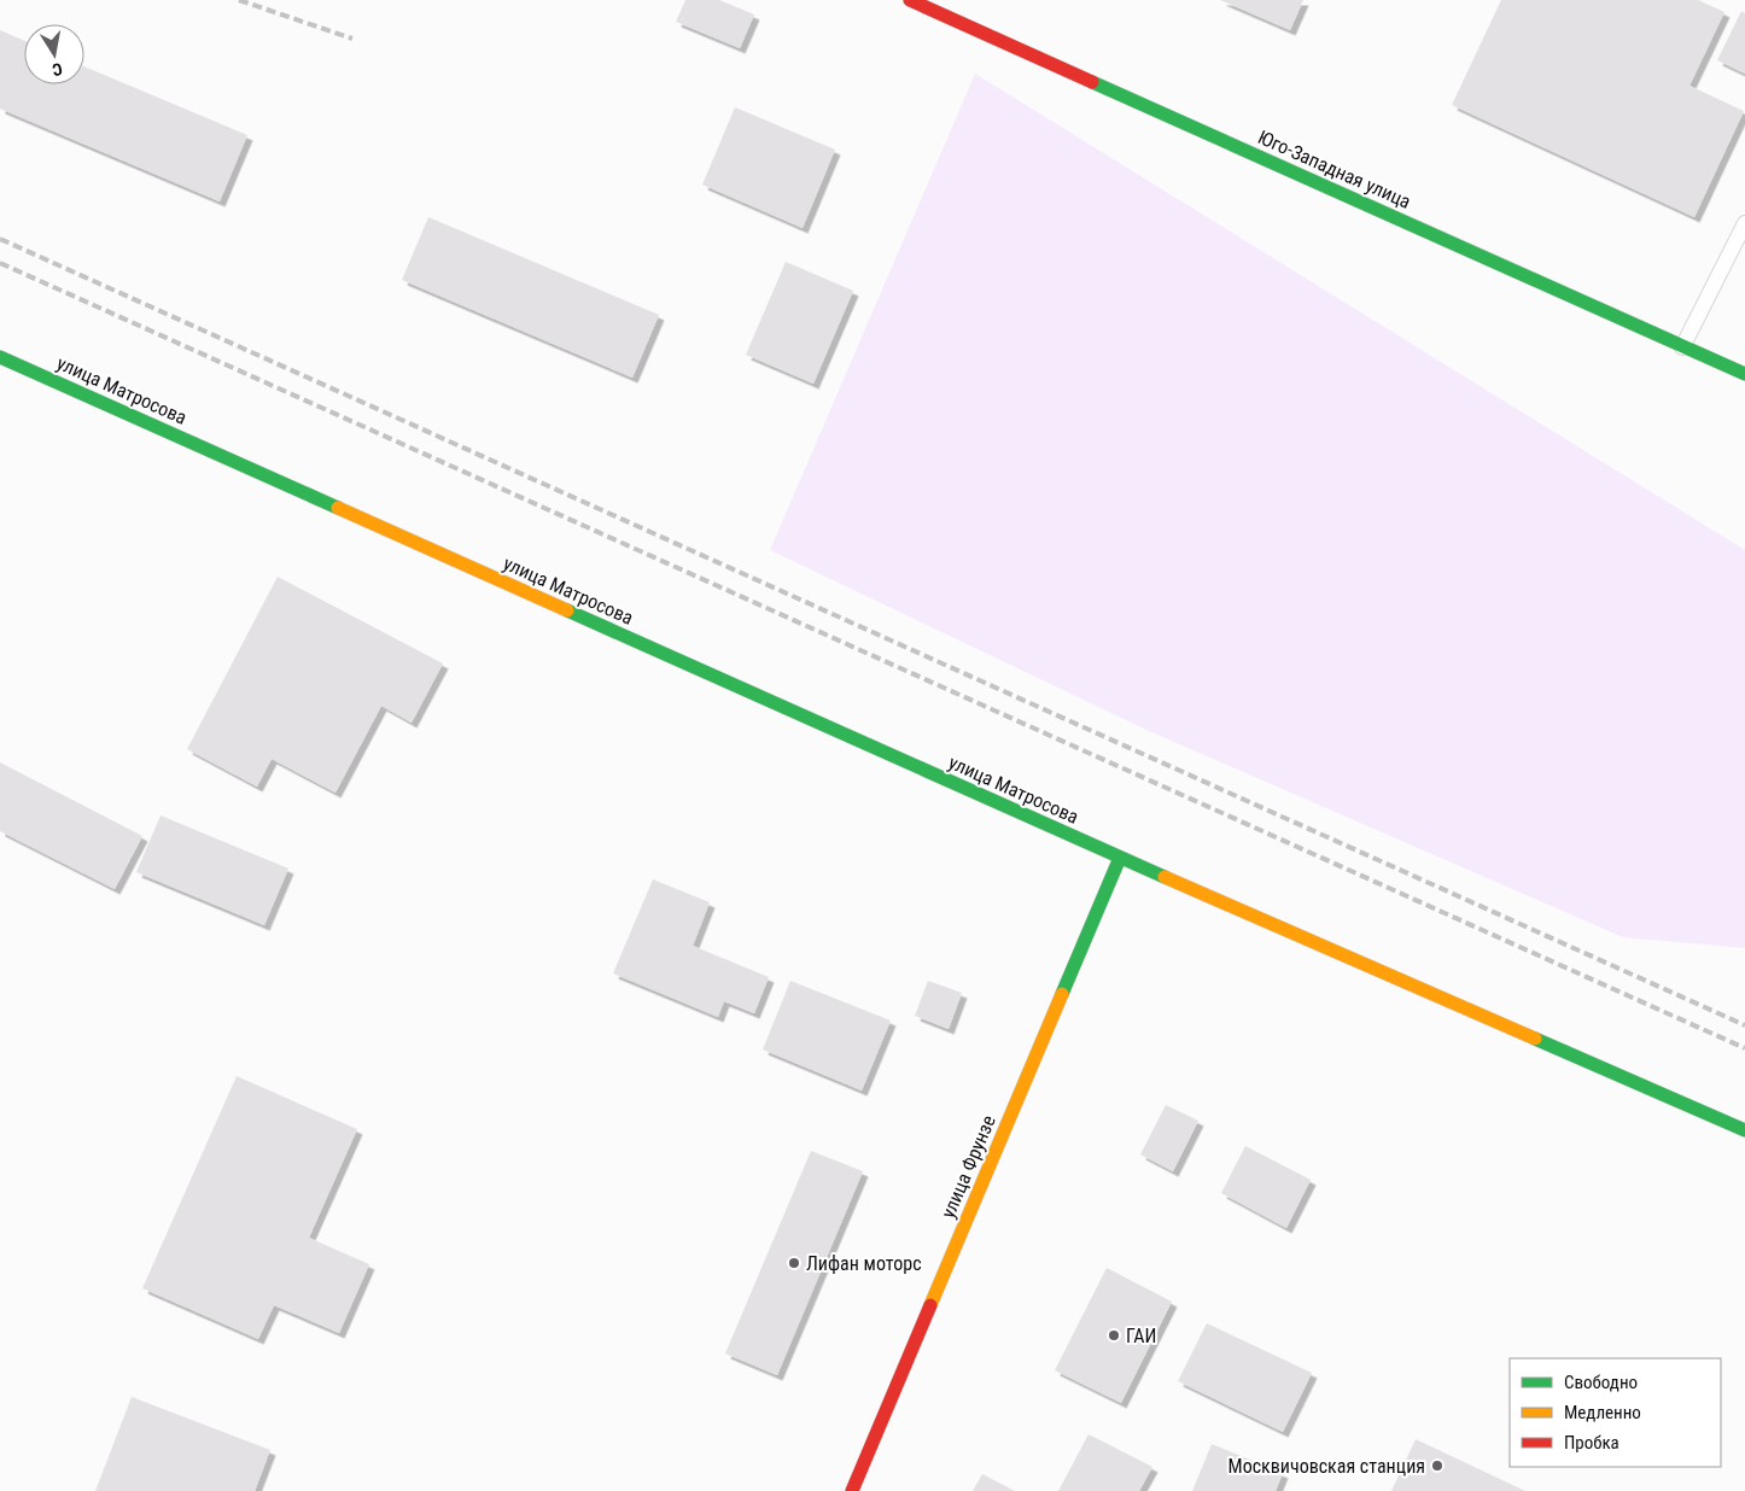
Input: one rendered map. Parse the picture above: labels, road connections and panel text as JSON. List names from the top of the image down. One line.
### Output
{"streets":{"street":["Юго-Западная улица","улица Матросова","улица Фрунзе"]},"crossings":[["улица Матросова","улица Фрунзе"]],"places":["Лифан моторс","ГАИ","Москвичовская станция"],"legend":["Свободно","Медленно","Пробка"],"north":"bottom"}
